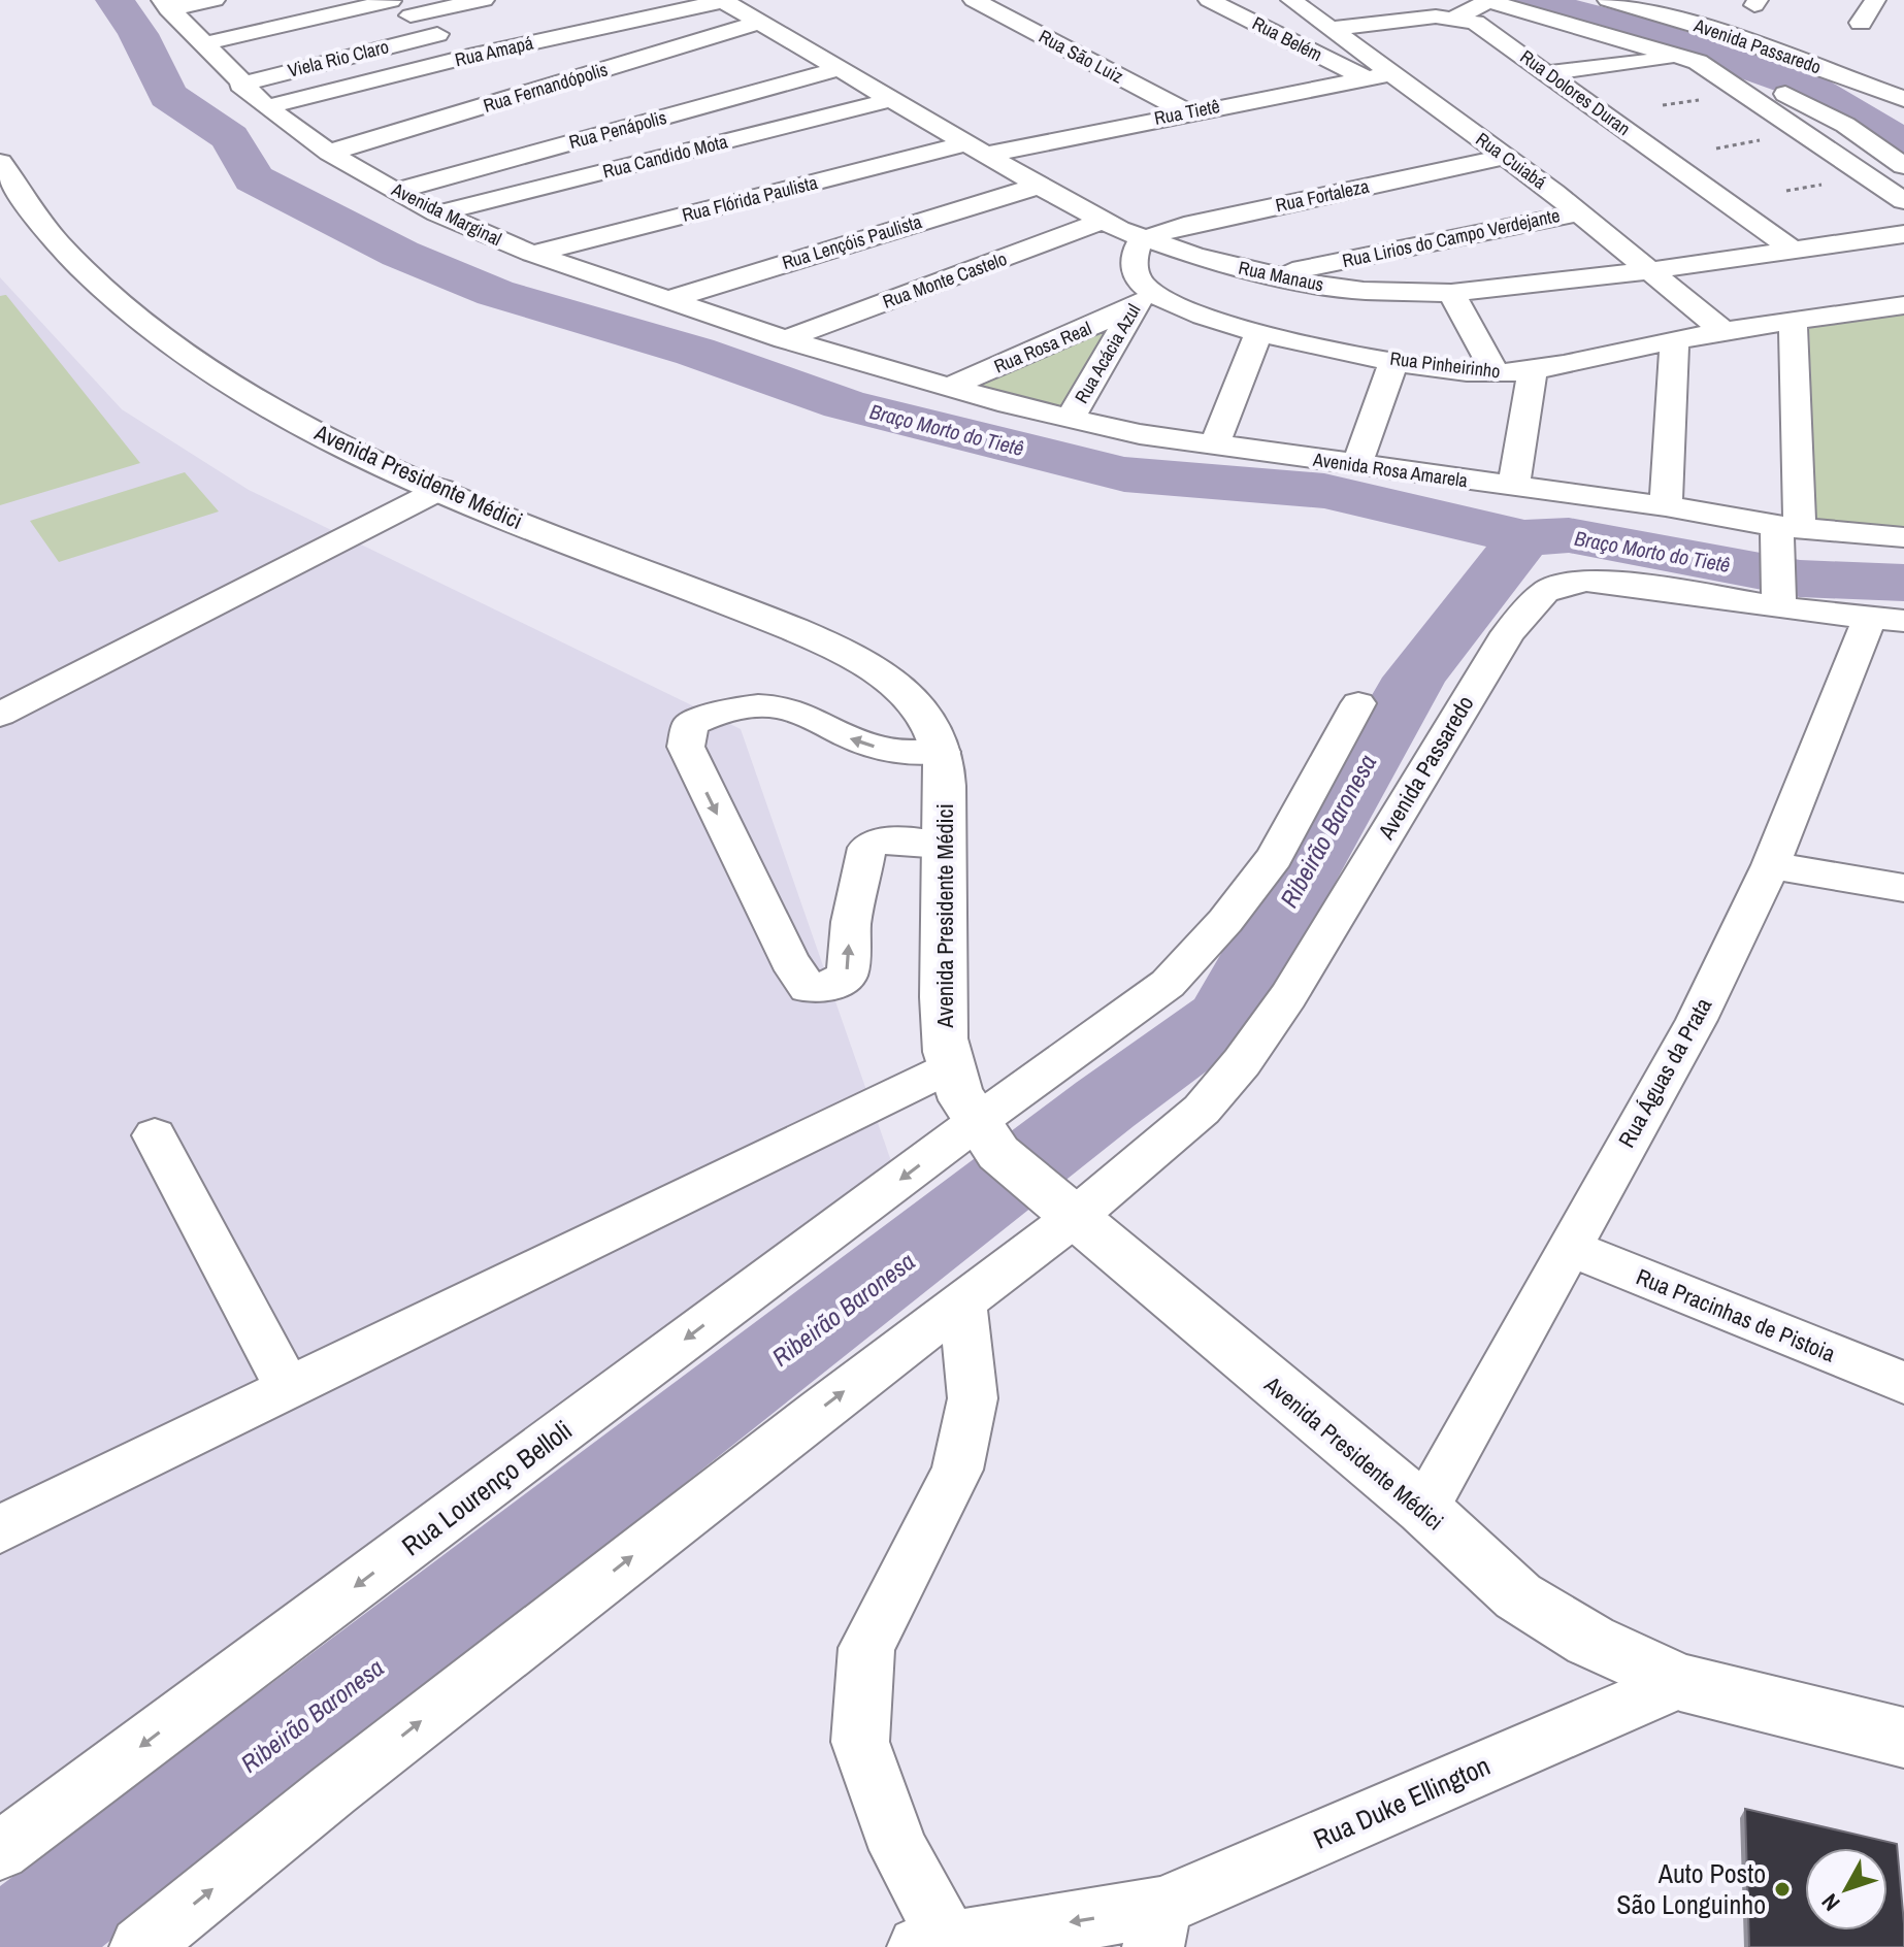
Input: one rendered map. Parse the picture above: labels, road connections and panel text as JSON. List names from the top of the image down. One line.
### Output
{"streets":{"main road":["Avenida Presidente Médici"],"street":["Rua Belém","Avenida Passaredo","Rua Amapá","Rua São Luiz","Viela Rio Claro","Rua Fernandópolis","Rua Dolores Duran","Rua Tietê","Rua Penápolis","Rua Candido Mota","Rua Cuiabá","Rua Fortaleza","Rua Flórida Paulista","Avenida Marginal","Rua Lirios do Campo Verdejante","Rua Lençóis Paulista","Rua Manaus","Rua Monte Castelo","Rua Rosa Real","Rua Acácia Azul","Rua Pinheirinho","Avenida Rosa Amarela","Rua Águas da Prata","Rua Pracinhas de Pistoia","Rua Lourenço Belloli","Rua Duke Ellington"]},"crossings":[["Rua Belém","Rua Tietê"],["Rua Belém","Rua Cuiabá"],["Avenida Passaredo","Avenida Presidente Médici"],["Avenida Passaredo","Rua Águas da Prata"],["Rua Amapá","Avenida Marginal"],["Rua Amapá","Rua Manaus"],["Rua São Luiz","Rua Tietê"],["Viela Rio Claro","Avenida Marginal"],["Rua Fernandópolis","Avenida Marginal"],["Rua Fernandópolis","Rua Manaus"],["Rua Dolores Duran","Rua Cuiabá"],["Rua Dolores Duran","Rua Manaus"],["Rua Tietê","Rua Cuiabá"],["Rua Tietê","Rua Flórida Paulista"],["Rua Tietê","Rua Manaus"],["Rua Penápolis","Avenida Marginal"],["Rua Penápolis","Rua Manaus"],["Rua Candido Mota","Avenida Marginal"],["Rua Candido Mota","Rua Manaus"],["Rua Cuiabá","Rua Fortaleza"],["Rua Cuiabá","Rua Lirios do Campo Verdejante"],["Rua Cuiabá","Rua Manaus"],["Rua Cuiabá","Rua Pinheirinho"],["Rua Fortaleza","Rua Manaus"],["Rua Flórida Paulista","Avenida Marginal"],["Rua Flórida Paulista","Rua Manaus"],["Avenida Marginal","Rua Lençóis Paulista"],["Avenida Marginal","Rua Monte Castelo"],["Avenida Marginal","Avenida Rosa Amarela"],["Rua Lirios do Campo Verdejante","Rua Manaus"],["Rua Lençóis Paulista","Rua Manaus"],["Rua Manaus","Rua Monte Castelo"],["Rua Monte Castelo","Avenida Rosa Amarela"],["Rua Rosa Real","Rua Acácia Azul"],["Rua Rosa Real","Rua Pinheirinho"],["Rua Rosa Real","Avenida Rosa Amarela"],["Rua Acácia Azul","Rua Pinheirinho"],["Rua Acácia Azul","Avenida Rosa Amarela"],["Avenida Presidente Médici","Rua Águas da Prata"],["Avenida Presidente Médici","Rua Lourenço Belloli"],["Avenida Presidente Médici","Rua Duke Ellington"],["Rua Águas da Prata","Rua Pracinhas de Pistoia"]],"water":["Braço Morto do Tietê","Ribeirão Baronesa"],"places":["Auto Posto São Longuinho"],"north":"bottom left"}
